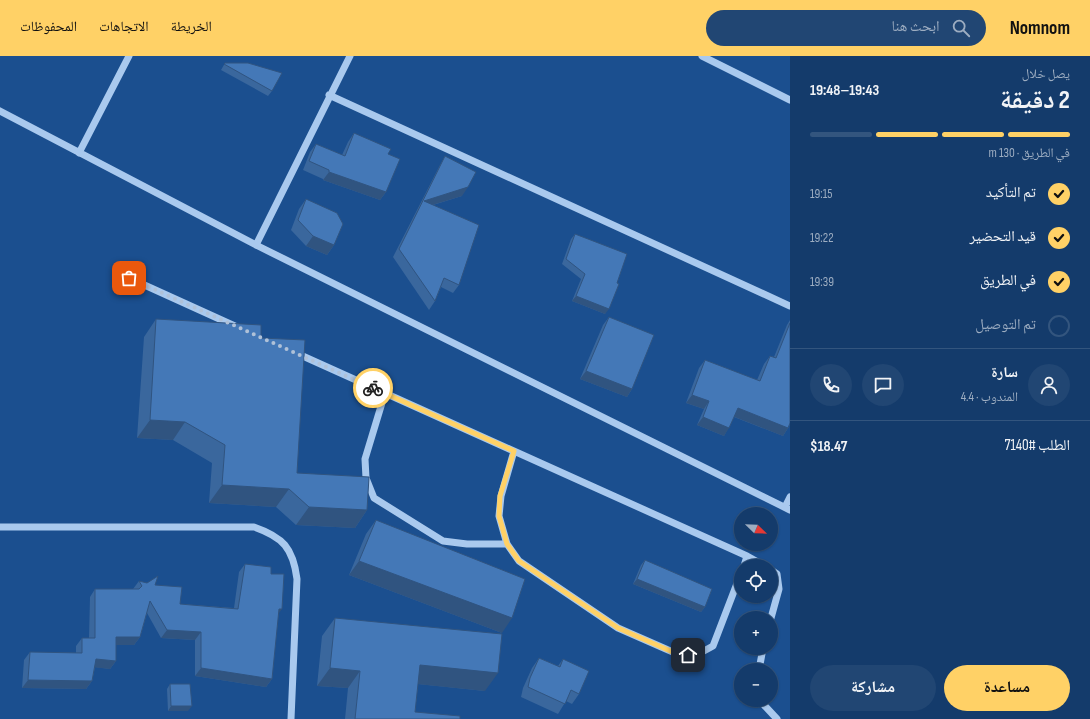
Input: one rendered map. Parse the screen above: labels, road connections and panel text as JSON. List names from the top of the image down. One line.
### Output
{"north":"bottom right","page":{"header":"Nomnom","search":"ابحث هنا","nav":["الخريطة","الاتجاهات","المحفوظات"],"heading":["2 دقيقة","يصل خلال","19:43–19:48"],"panel":["سارة","المندوب · 4.4","الطلب #7140","$18.47"],"bar":"في الطريق · 130 m","list":[["تم التأكيد","19:15"],["قيد التحضير","19:22"],["في الطريق","19:39"],"تم التوصيل"],"map_buttons":["+","−"],"buttons":["مساعدة","مشاركة"]}}
